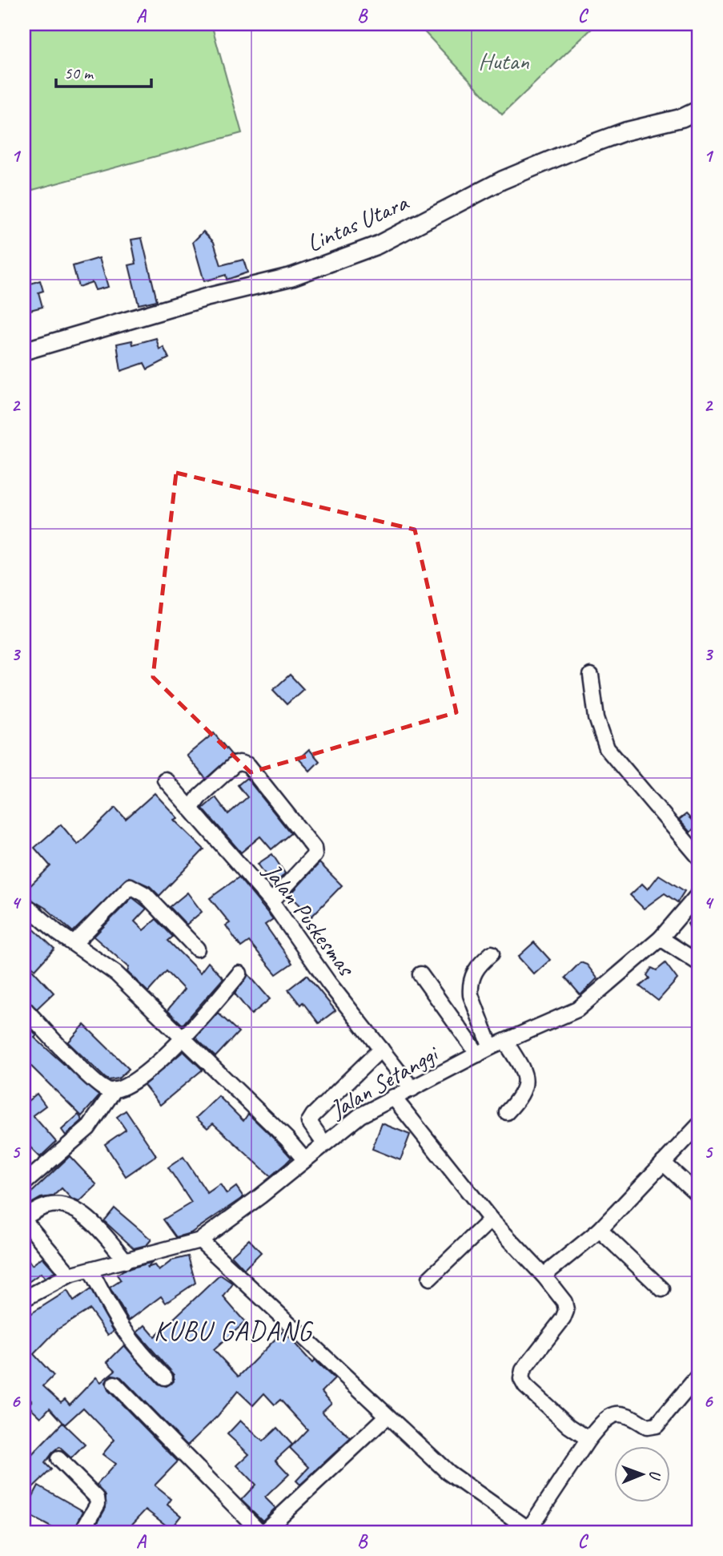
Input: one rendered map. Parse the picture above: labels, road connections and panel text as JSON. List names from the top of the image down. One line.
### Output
{"streets":{"street":["Lintas Utara","Jalan Puskesmas","Jalan Setanggi"]},"crossings":[["Jalan Puskesmas","Jalan Setanggi"]],"districts":["KUBU GADANG"],"parks":["Hutan"],"scale_bar":"50 m","north":"right","grid":{"columns":["A","B","C"],"rows":["1","2","3","4","5","6"]}}
